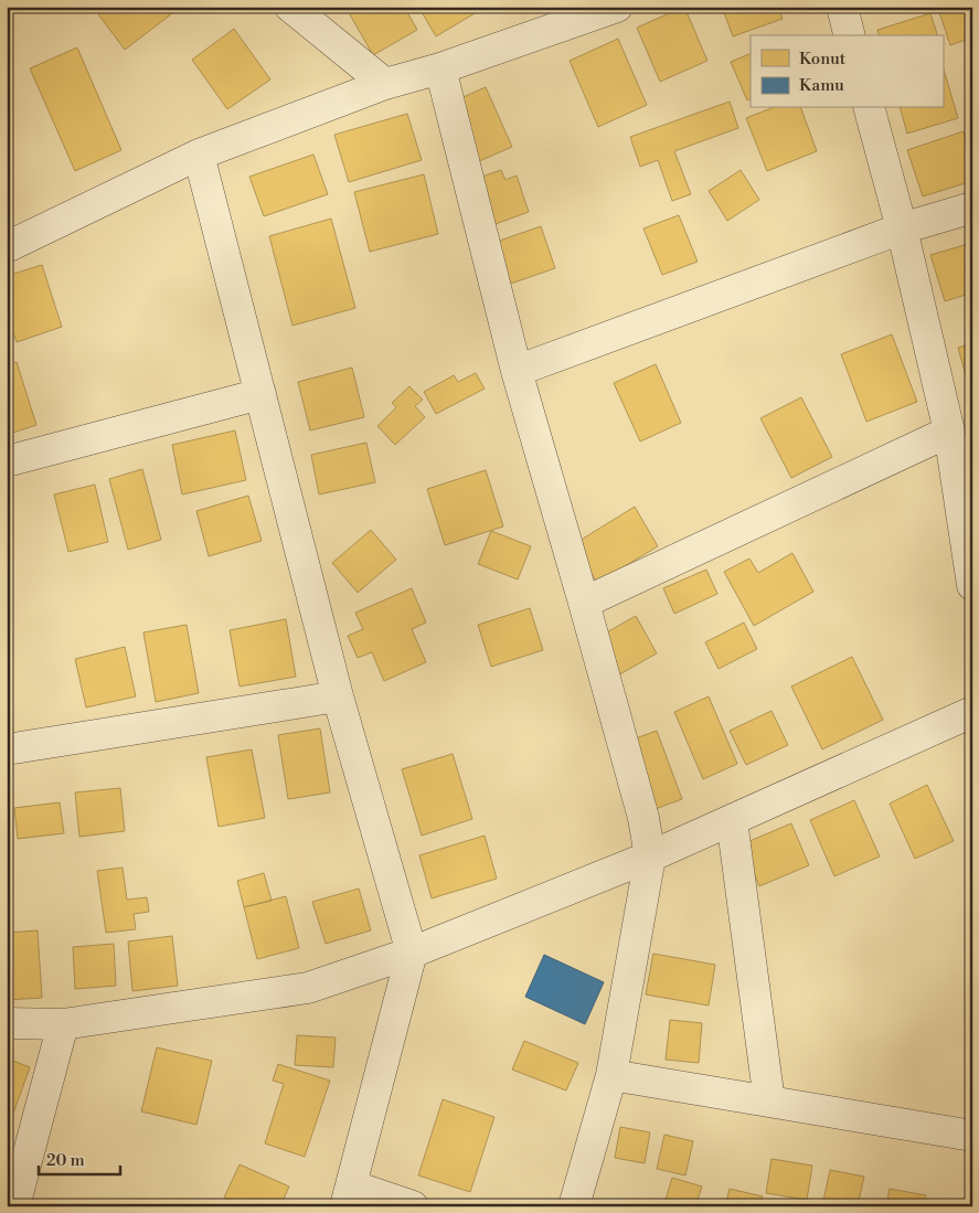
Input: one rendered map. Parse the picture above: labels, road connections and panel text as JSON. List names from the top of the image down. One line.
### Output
{"legend":["Konut","Kamu"],"scale_bar":"20 m"}
